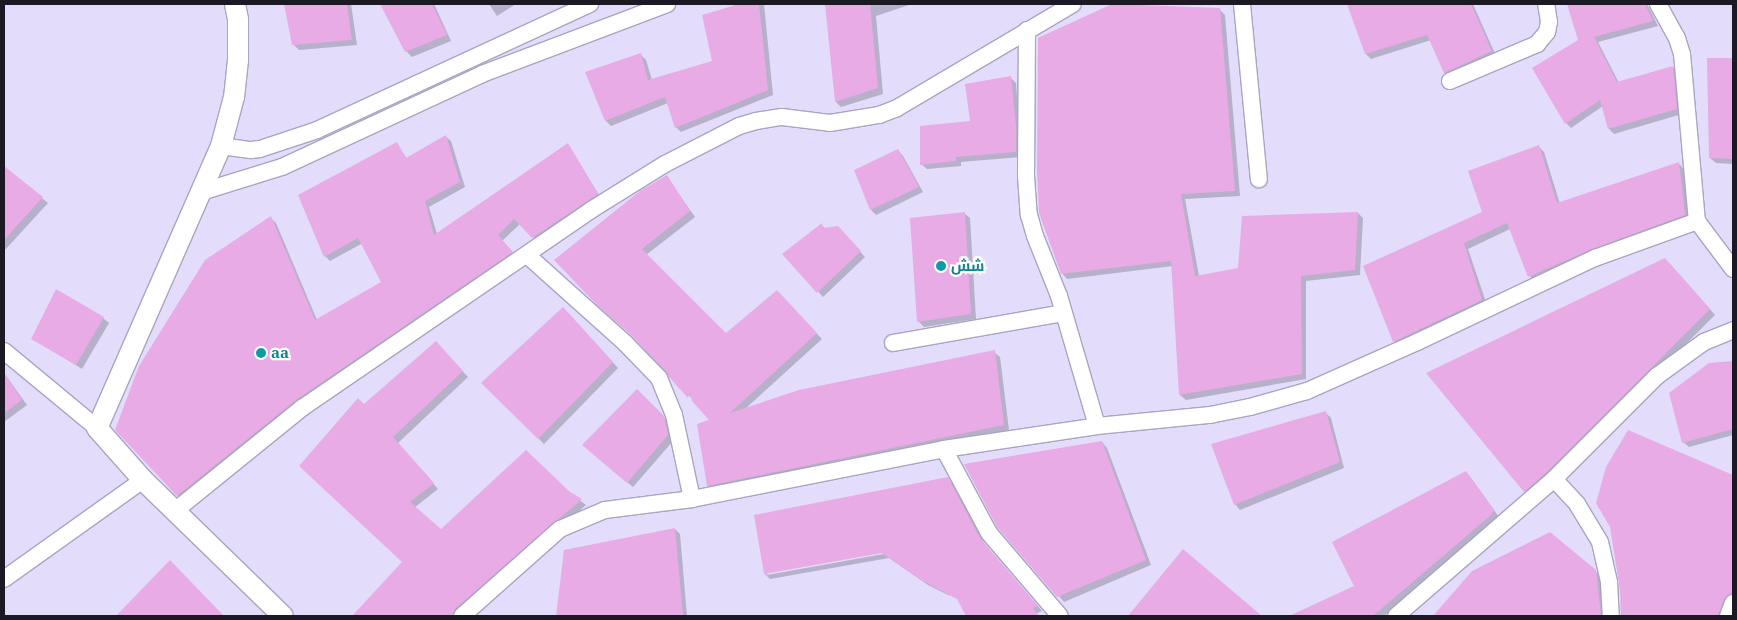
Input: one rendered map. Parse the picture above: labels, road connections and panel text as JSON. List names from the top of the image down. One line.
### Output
{"places":["شش","aa"]}
